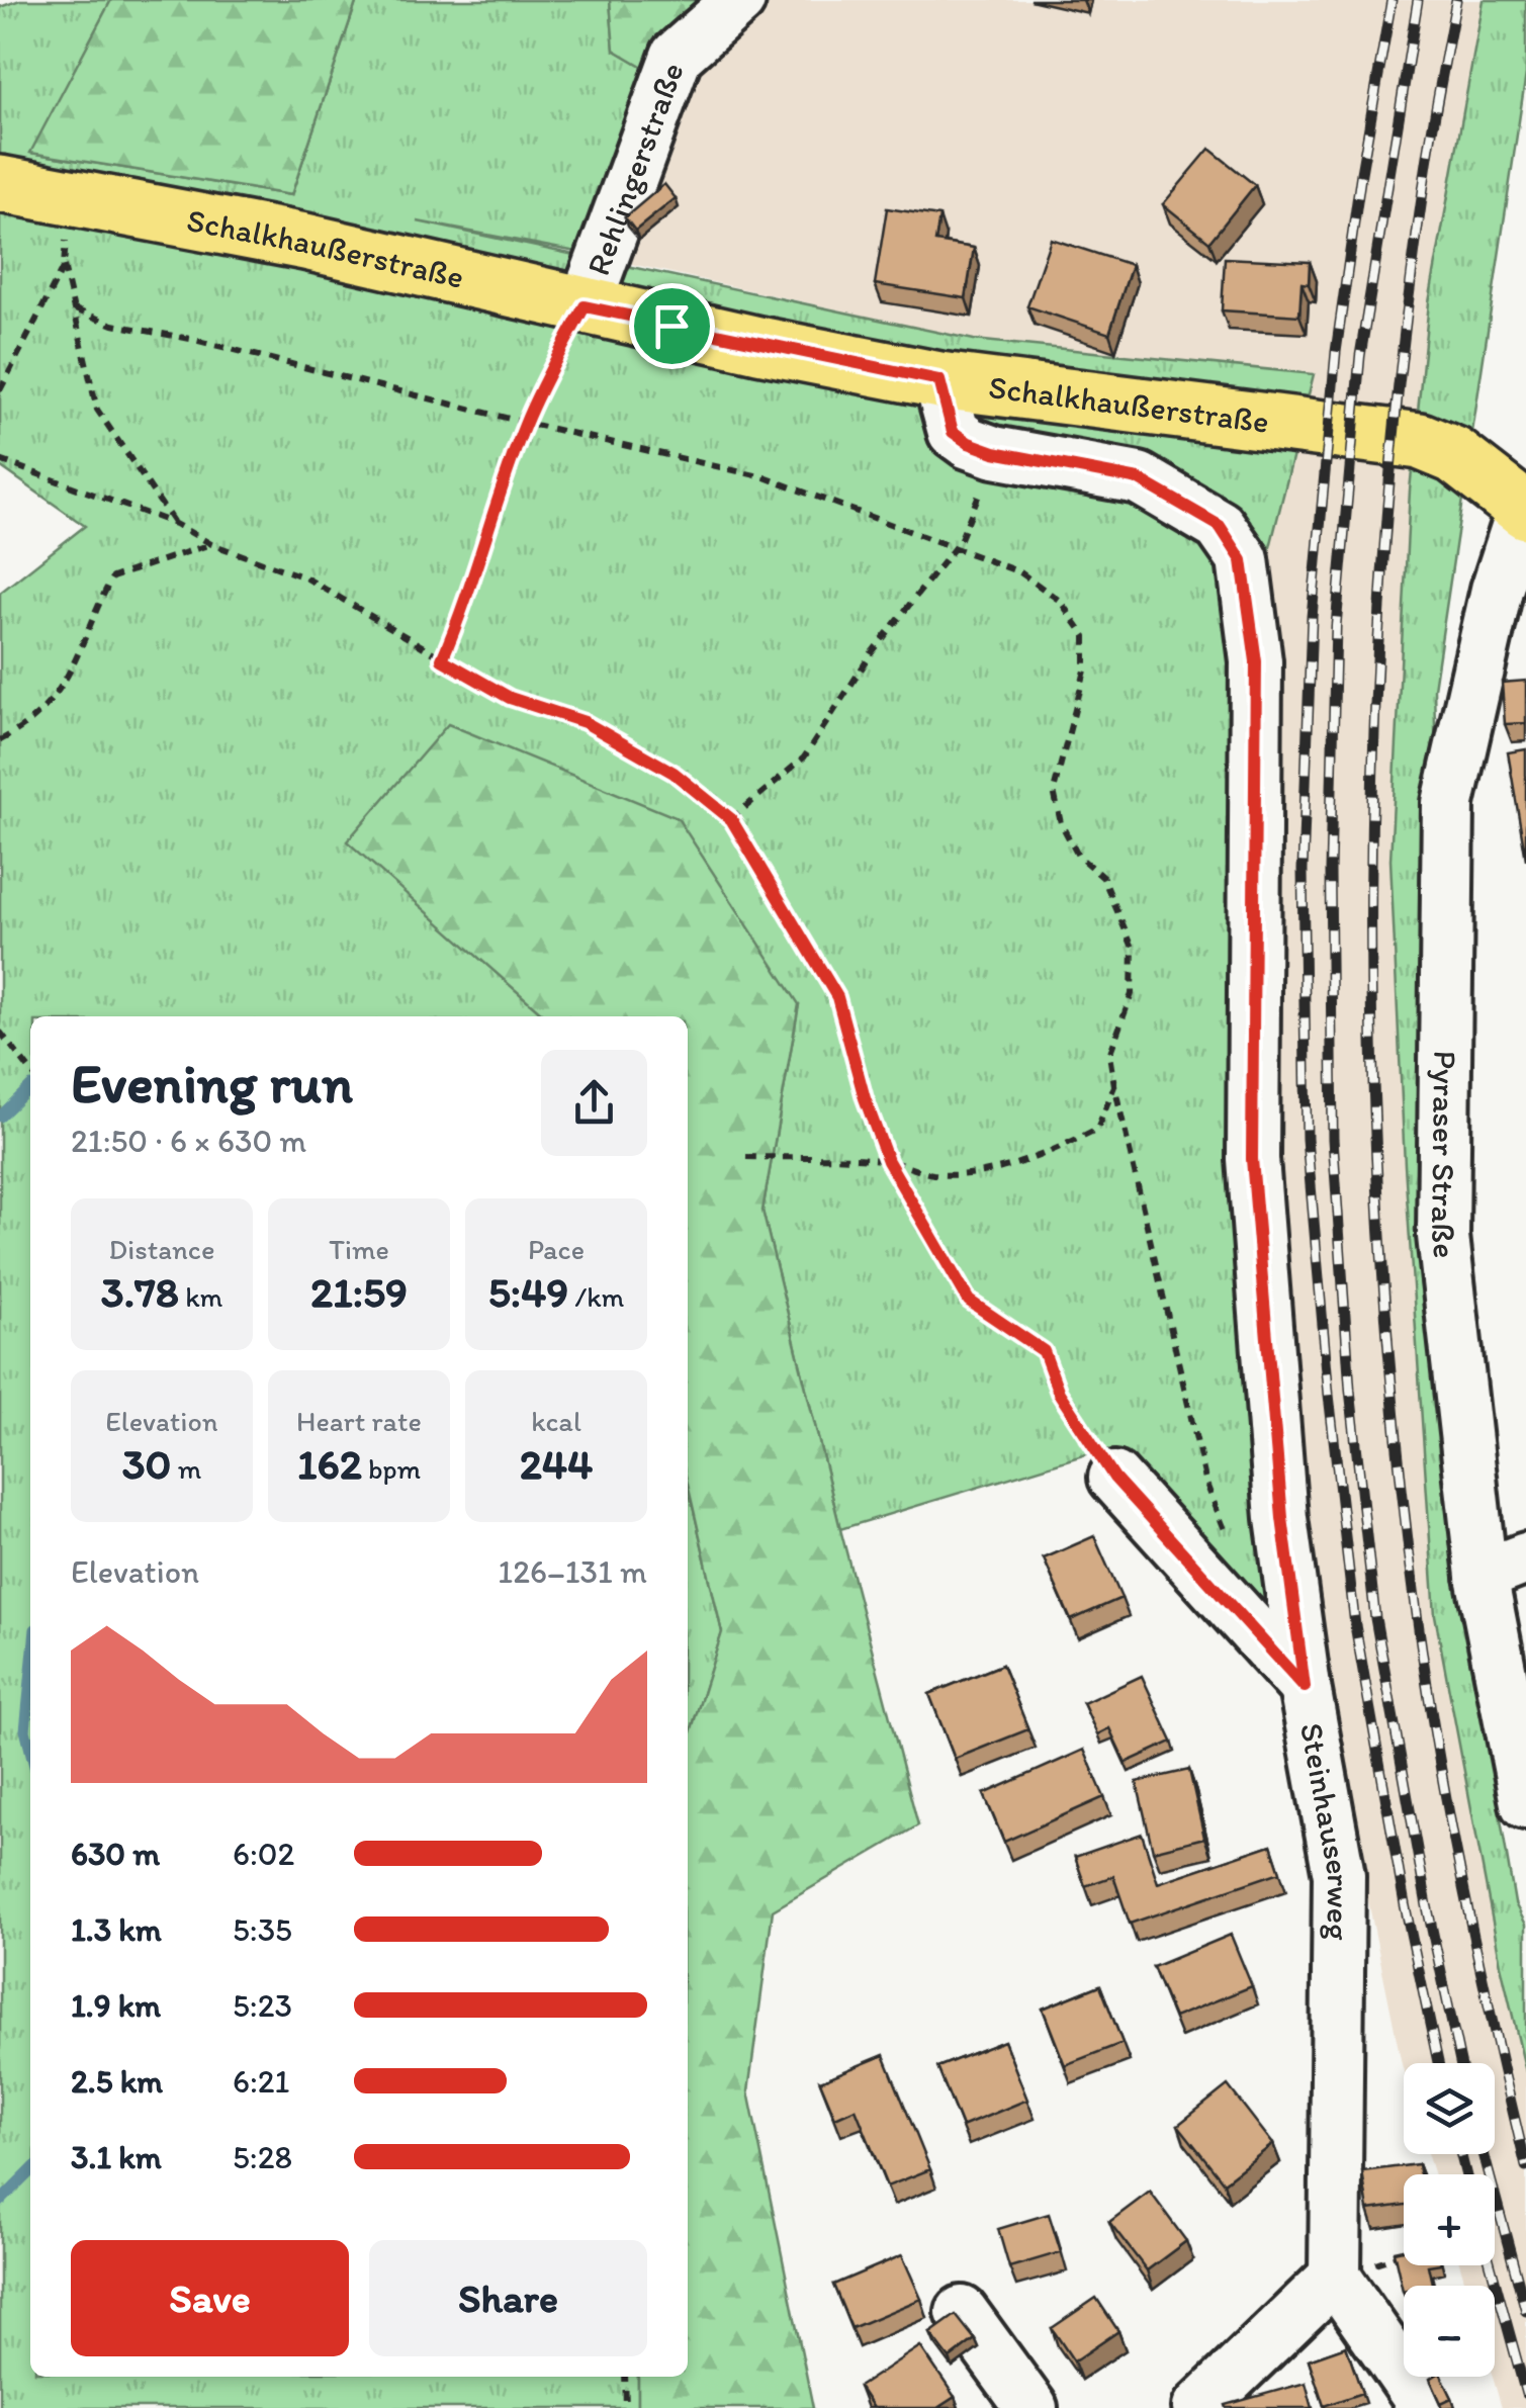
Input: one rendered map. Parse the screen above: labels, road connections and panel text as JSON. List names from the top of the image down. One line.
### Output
{"streets":{"main road":["Schalkhaußerstraße"],"street":["Rehlingerstraße","Pyraser Straße","Steinhauserweg"]},"crossings":[["Rehlingerstraße","Schalkhaußerstraße"],["Schalkhaußerstraße","Pyraser Straße"],["Schalkhaußerstraße","Steinhauserweg"]],"page":{"heading":["Evening run","21:50 · 6 × 630 m"],"stats":[["Distance","3.78 km"],["Time","21:59"],["Pace","5:49 /km"],["Elevation","30 m"],["Heart rate","162 bpm"],["kcal","244"]],"chart":["Elevation","126–131 m"],"list":[{"name":"630 m","note":"6:02"},{"name":"1.3 km","note":"5:35"},{"name":"1.9 km","note":"5:23"},{"name":"2.5 km","note":"6:21"},{"name":"3.1 km","note":"5:28"}],"map_buttons":["+","−"],"buttons":["Save","Share"]}}
